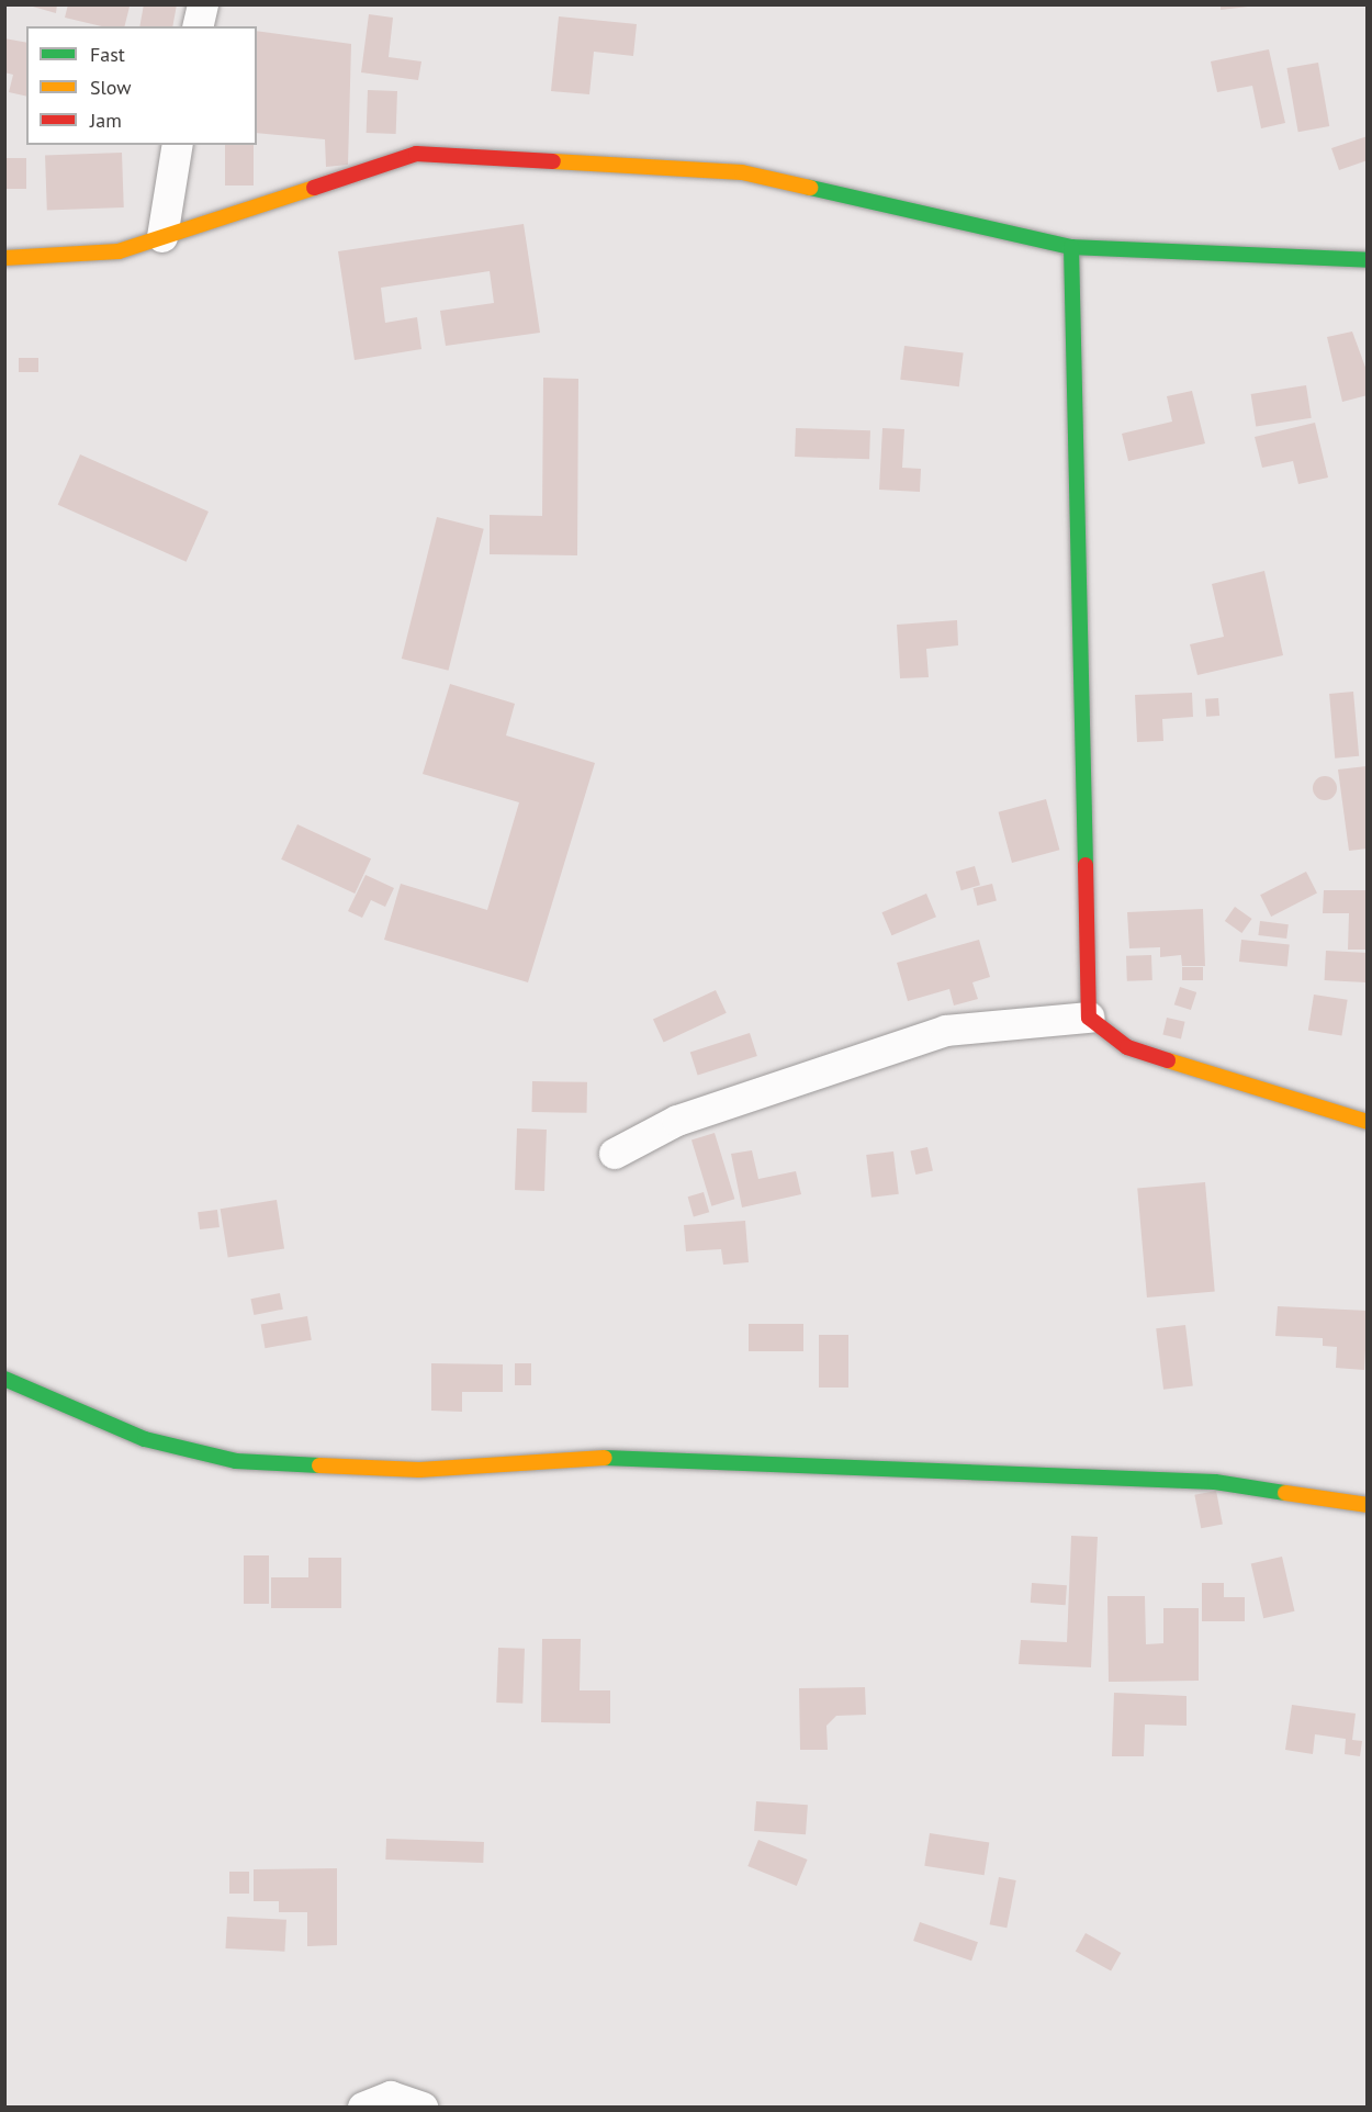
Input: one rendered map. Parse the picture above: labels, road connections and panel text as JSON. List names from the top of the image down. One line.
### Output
{"legend":["Fast","Slow","Jam"]}
